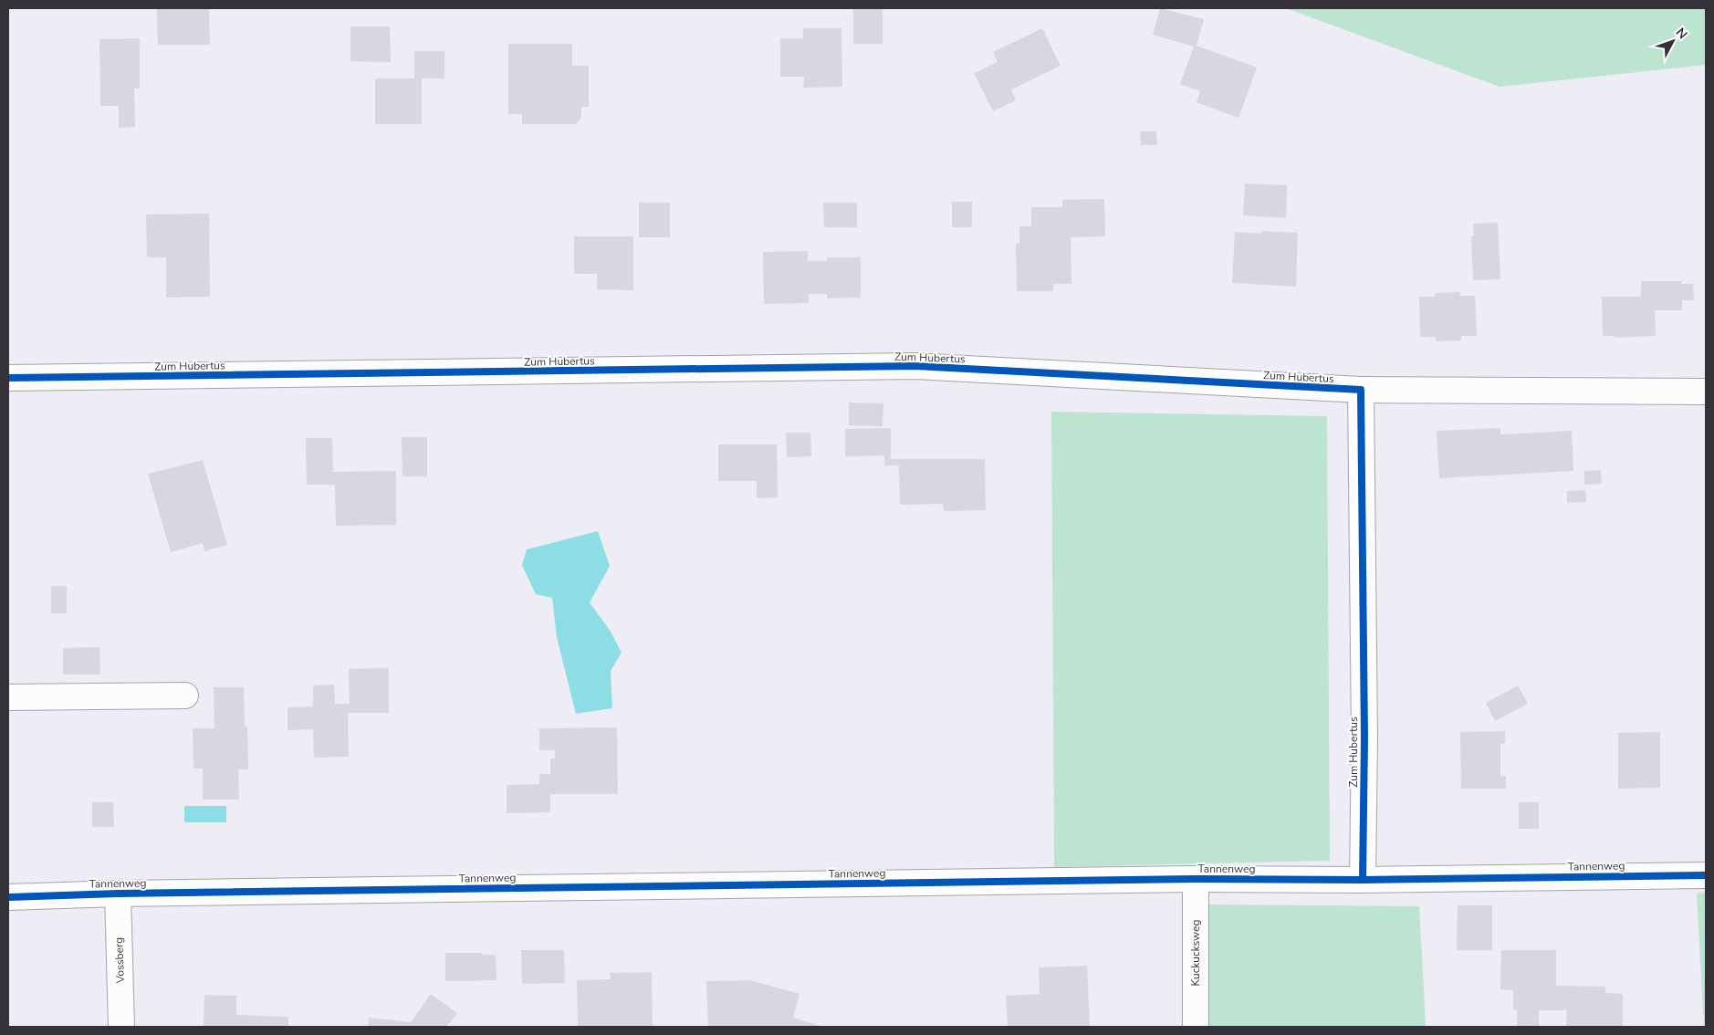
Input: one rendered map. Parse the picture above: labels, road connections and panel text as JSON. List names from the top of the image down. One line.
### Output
{"streets":{"street":["Zum Hubertus","Tannenweg","Kuckucksweg","Vossberg"]},"crossings":[["Zum Hubertus","Tannenweg"],["Tannenweg","Kuckucksweg"],["Tannenweg","Vossberg"]],"north":"top right"}
